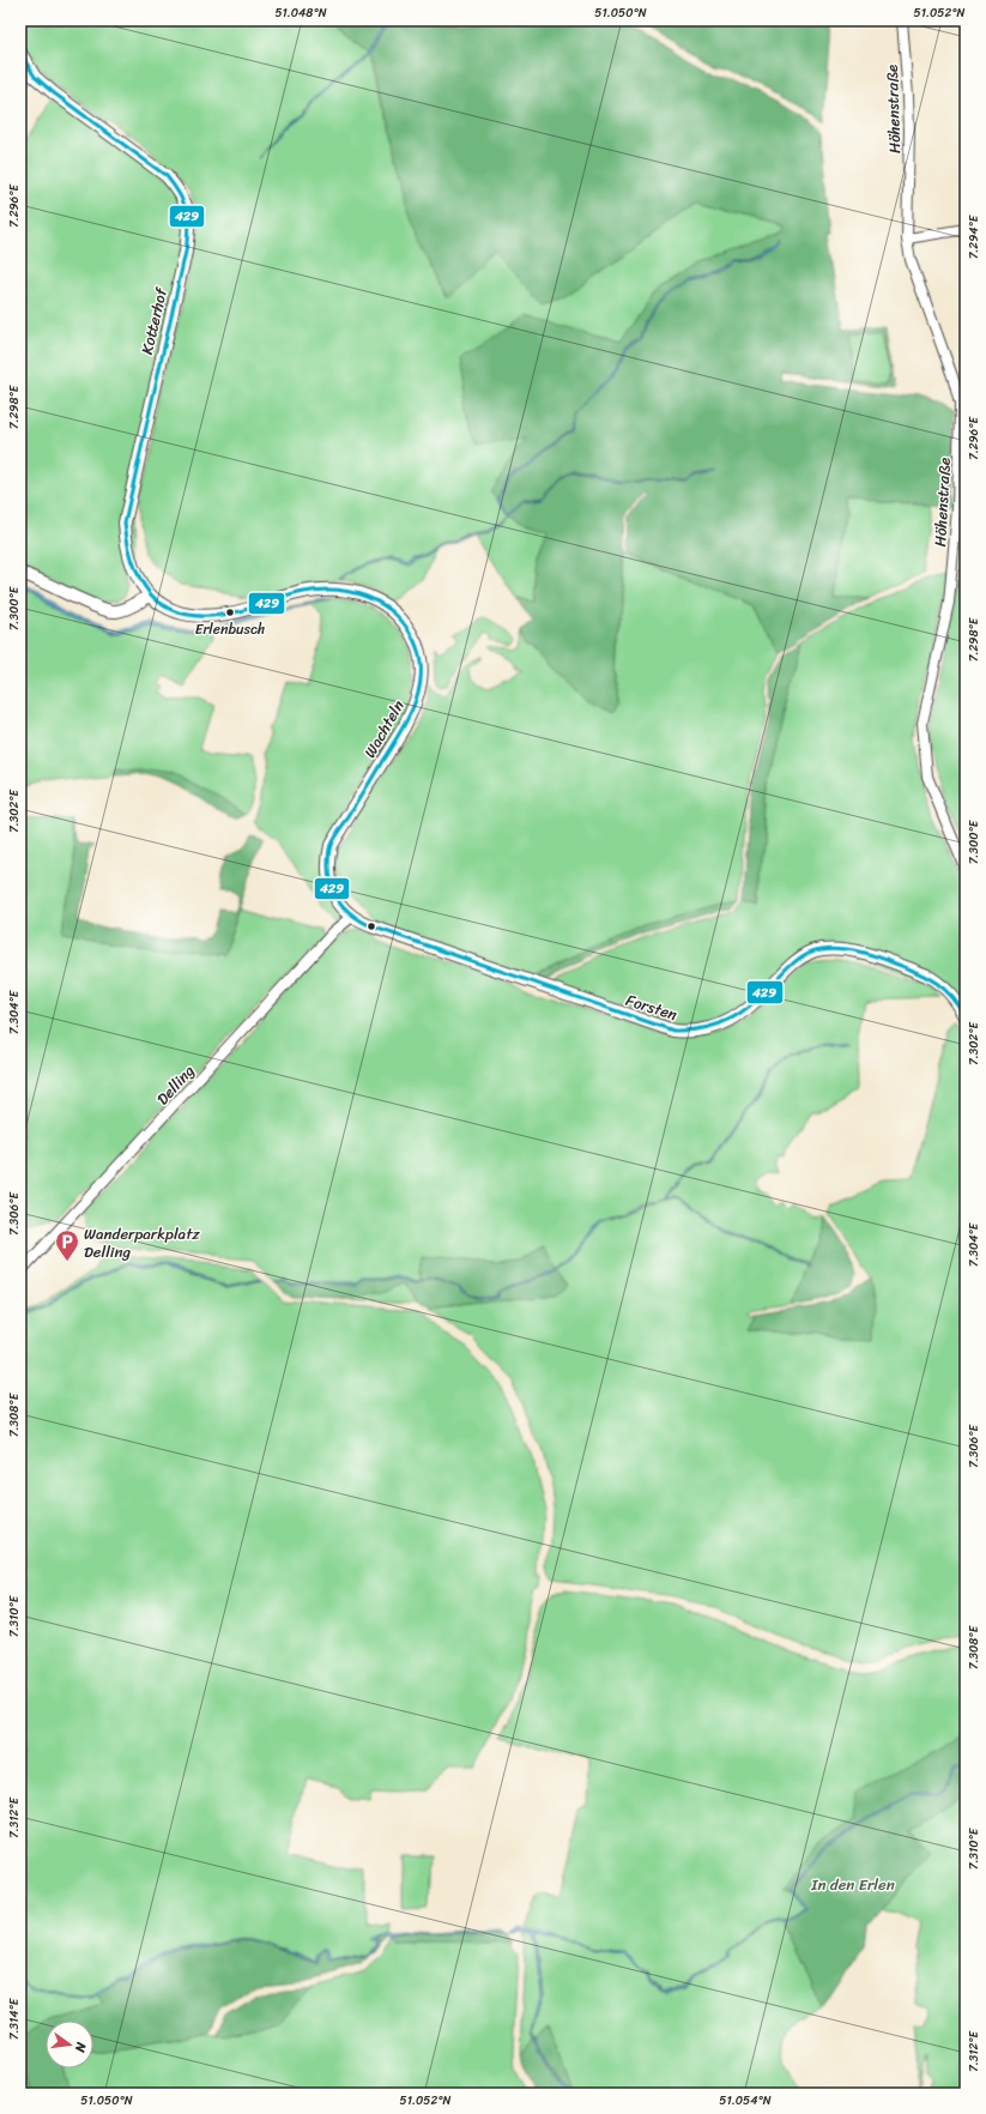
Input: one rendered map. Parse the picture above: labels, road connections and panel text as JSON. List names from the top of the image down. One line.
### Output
{"streets":{"street":["Höhenstraße","Kotterhof","Wachteln","Forsten","Delling"]},"crossings":[["Kotterhof","Wachteln"],["Wachteln","Forsten"],["Wachteln","Delling"],["Forsten","Delling"]],"parks":["In den Erlen"],"places":{"other":["Erlenbusch"],"parking":["Wanderparkplatz Delling"]},"lines":["transit line 429"],"north":"right","coordinates":["51.048°N","51.050°N","51.052°N","7.296°E","7.294°E","7.298°E","7.300°E","7.302°E","7.304°E","7.306°E","7.308°E","7.310°E","7.312°E","7.314°E","51.054°N"]}
